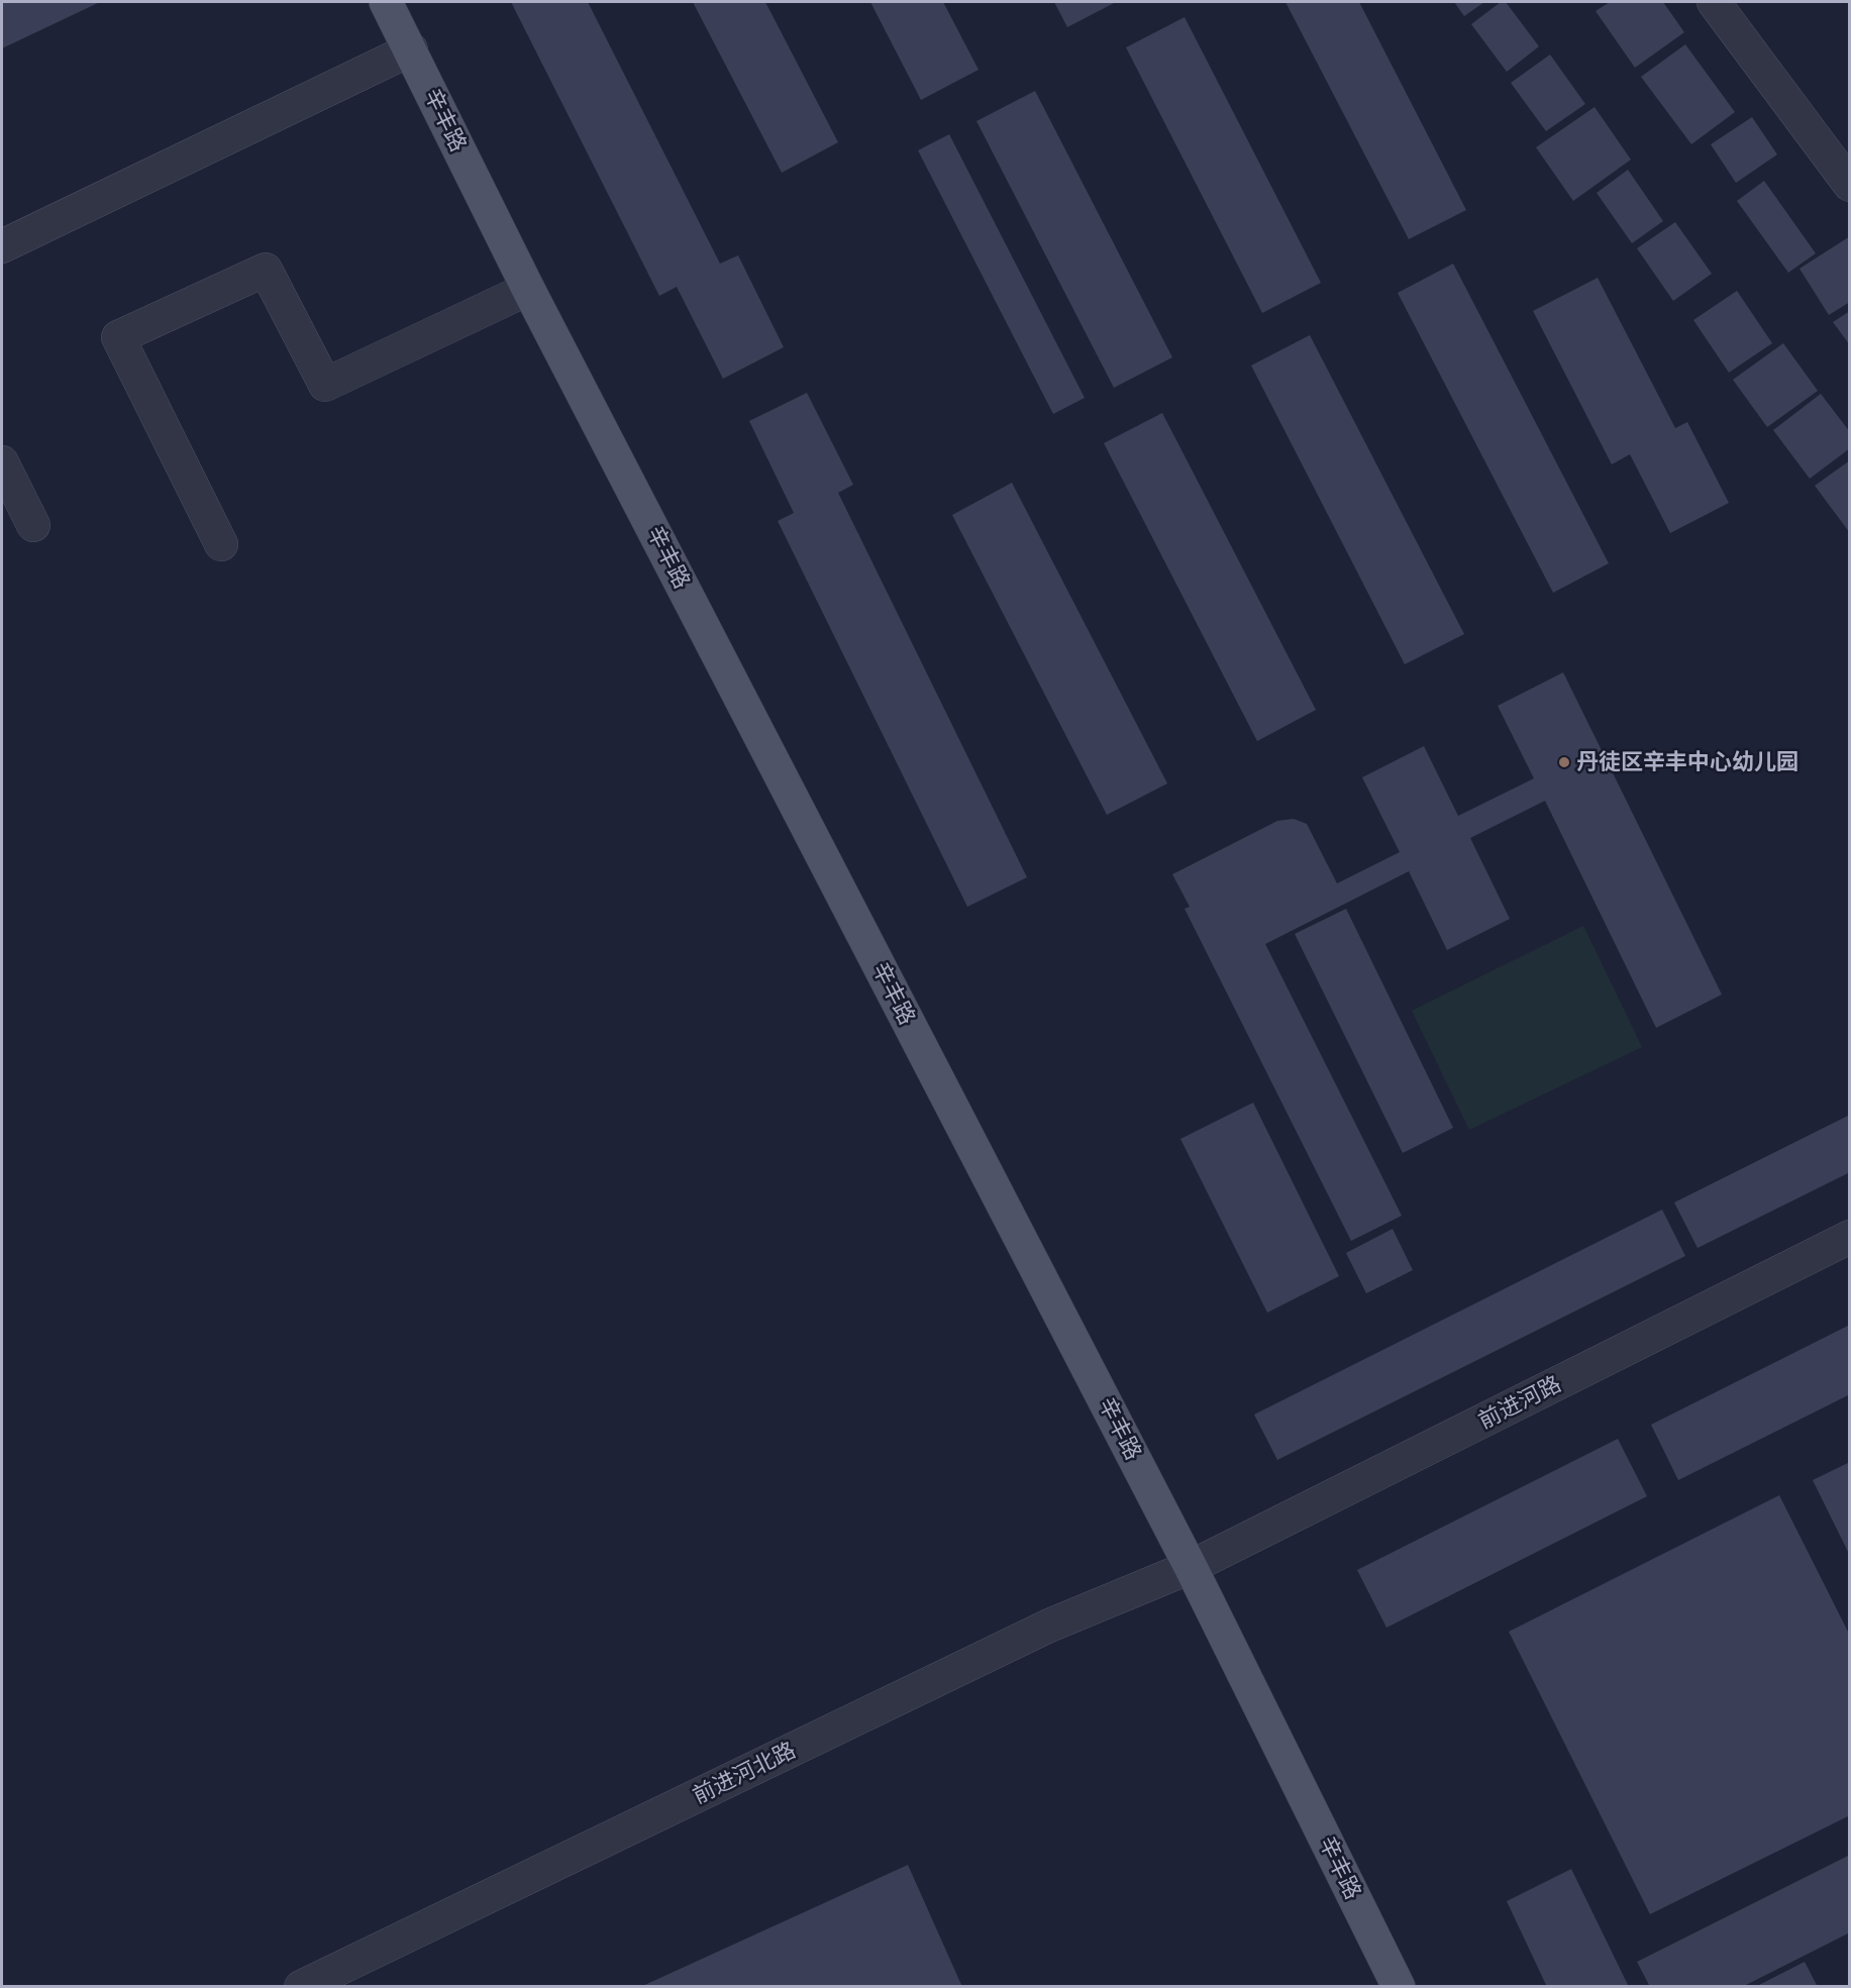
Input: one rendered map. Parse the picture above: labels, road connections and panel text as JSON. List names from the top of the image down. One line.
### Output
{"streets":{"main road":["辛丰路"],"street":["前进河路","前进河北路"]},"crossings":[["辛丰路","前进河路"],["辛丰路","前进河北路"],["前进河路","前进河北路"]],"places":["丹徒区辛丰中心幼儿园"]}
